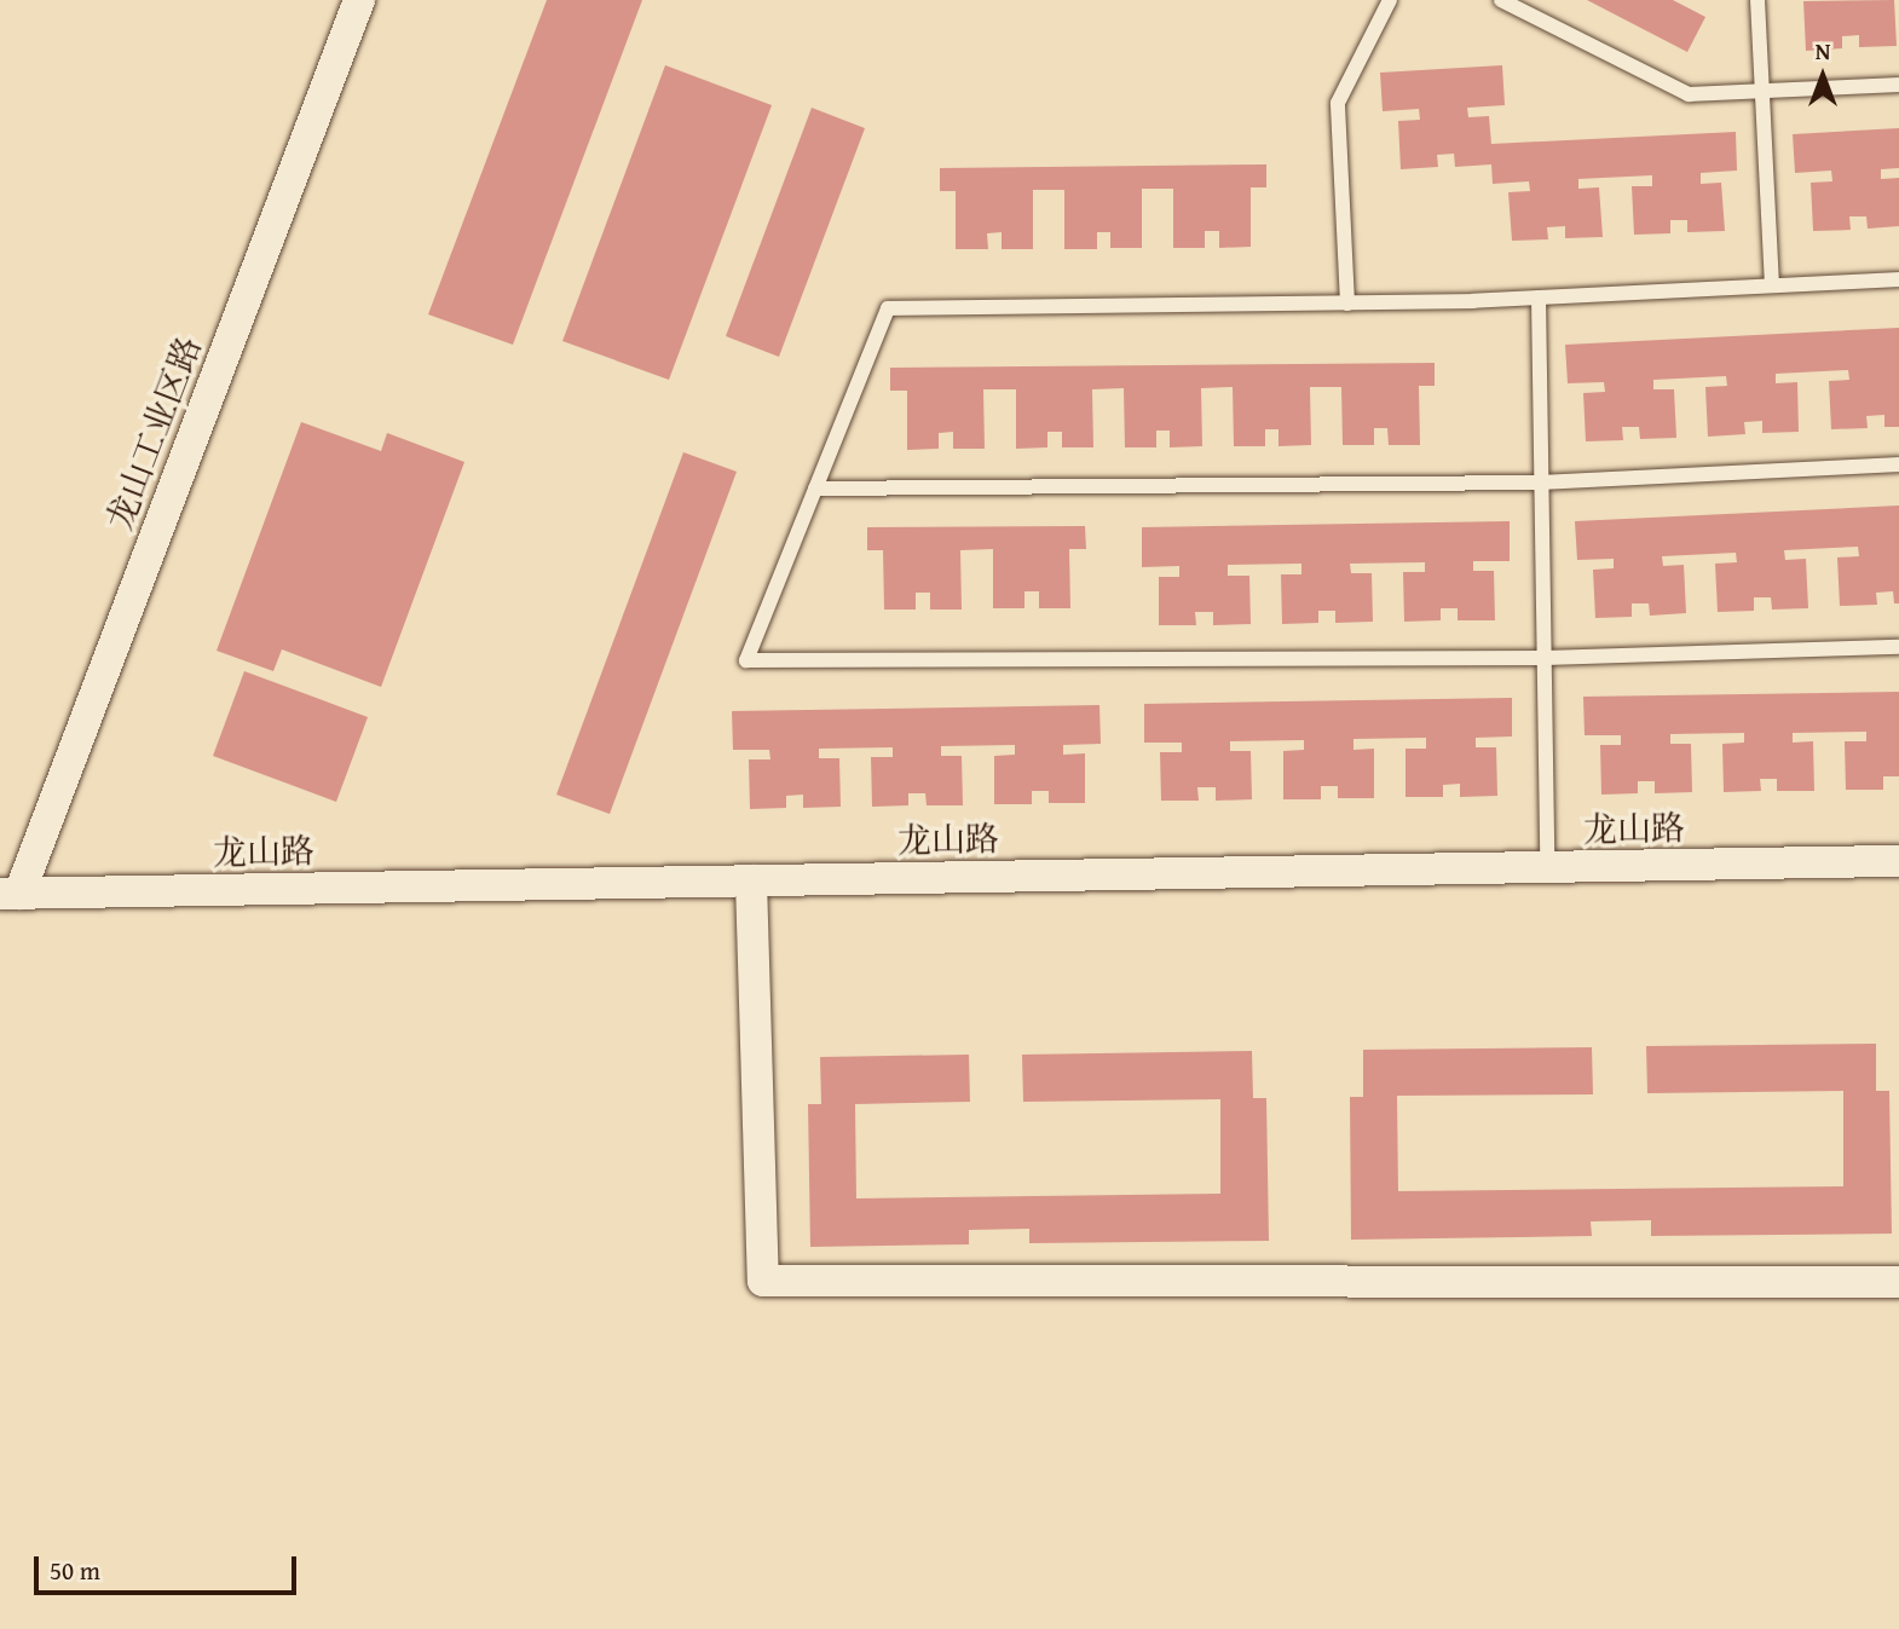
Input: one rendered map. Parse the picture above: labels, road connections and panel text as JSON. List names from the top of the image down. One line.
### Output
{"streets":{"street":["龙山工业区路","龙山路"]},"crossings":[["龙山工业区路","龙山路"]],"scale_bar":"50 m","north":"top"}
